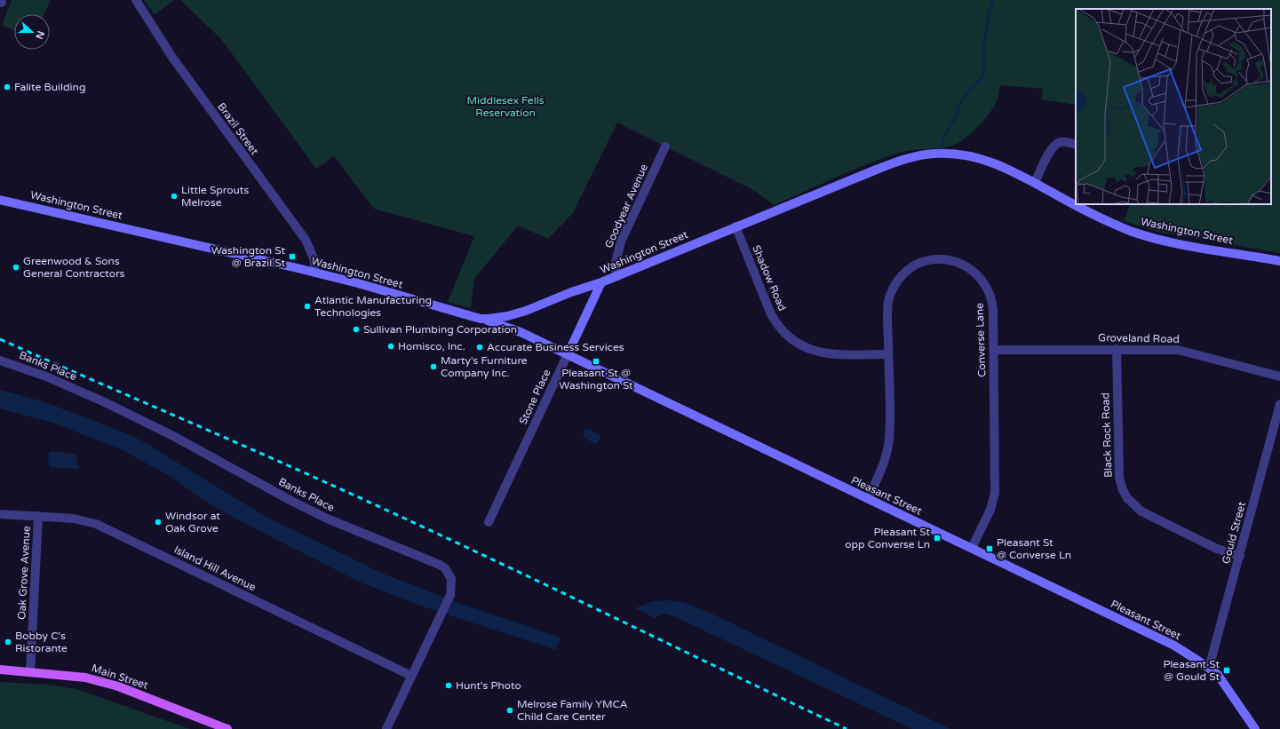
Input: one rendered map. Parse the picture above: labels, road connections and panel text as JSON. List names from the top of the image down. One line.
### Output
{"streets":{"main road":["Washington Street","Stone Place","Pleasant Street","Main Street"],"street":["Brazil Street","Goodyear Avenue","Shadow Road","Groveland Road","Converse Lane","Banks Place","Black Rock Road","Gould Street","Island Hill Avenue","Oak Grove Avenue"]},"crossings":[["Brazil Street","Washington Street"],["Washington Street","Goodyear Avenue"],["Washington Street","Shadow Road"],["Washington Street","Stone Place"],["Washington Street","Pleasant Street"],["Shadow Road","Converse Lane"],["Groveland Road","Converse Lane"],["Groveland Road","Black Rock Road"],["Converse Lane","Pleasant Street"],["Banks Place","Island Hill Avenue"],["Stone Place","Pleasant Street"],["Black Rock Road","Gould Street"],["Pleasant Street","Gould Street"],["Island Hill Avenue","Oak Grove Avenue"],["Oak Grove Avenue","Main Street"]],"parks":["Middlesex Fells Reservation"],"places":{"other":["Falite Building","Little Sprouts Melrose","Greenwood & Sons General Contractors","Atlantic Manufacturing Technologies","Sullivan Plumbing Corporation","Homisco, Inc.","Accurate Business Services","Marty's Furniture Company Inc.","Windsor at Oak Grove","Bobby C's Ristorante","Hunt's Photo","Melrose Family YMCA Child Care Center"],"transit":["Washington St @ Brazil St","Pleasant St @ Washington St","Pleasant St opp Converse Ln","Pleasant St @ Converse Ln","Pleasant St @ Gould St"]},"north":"right"}
